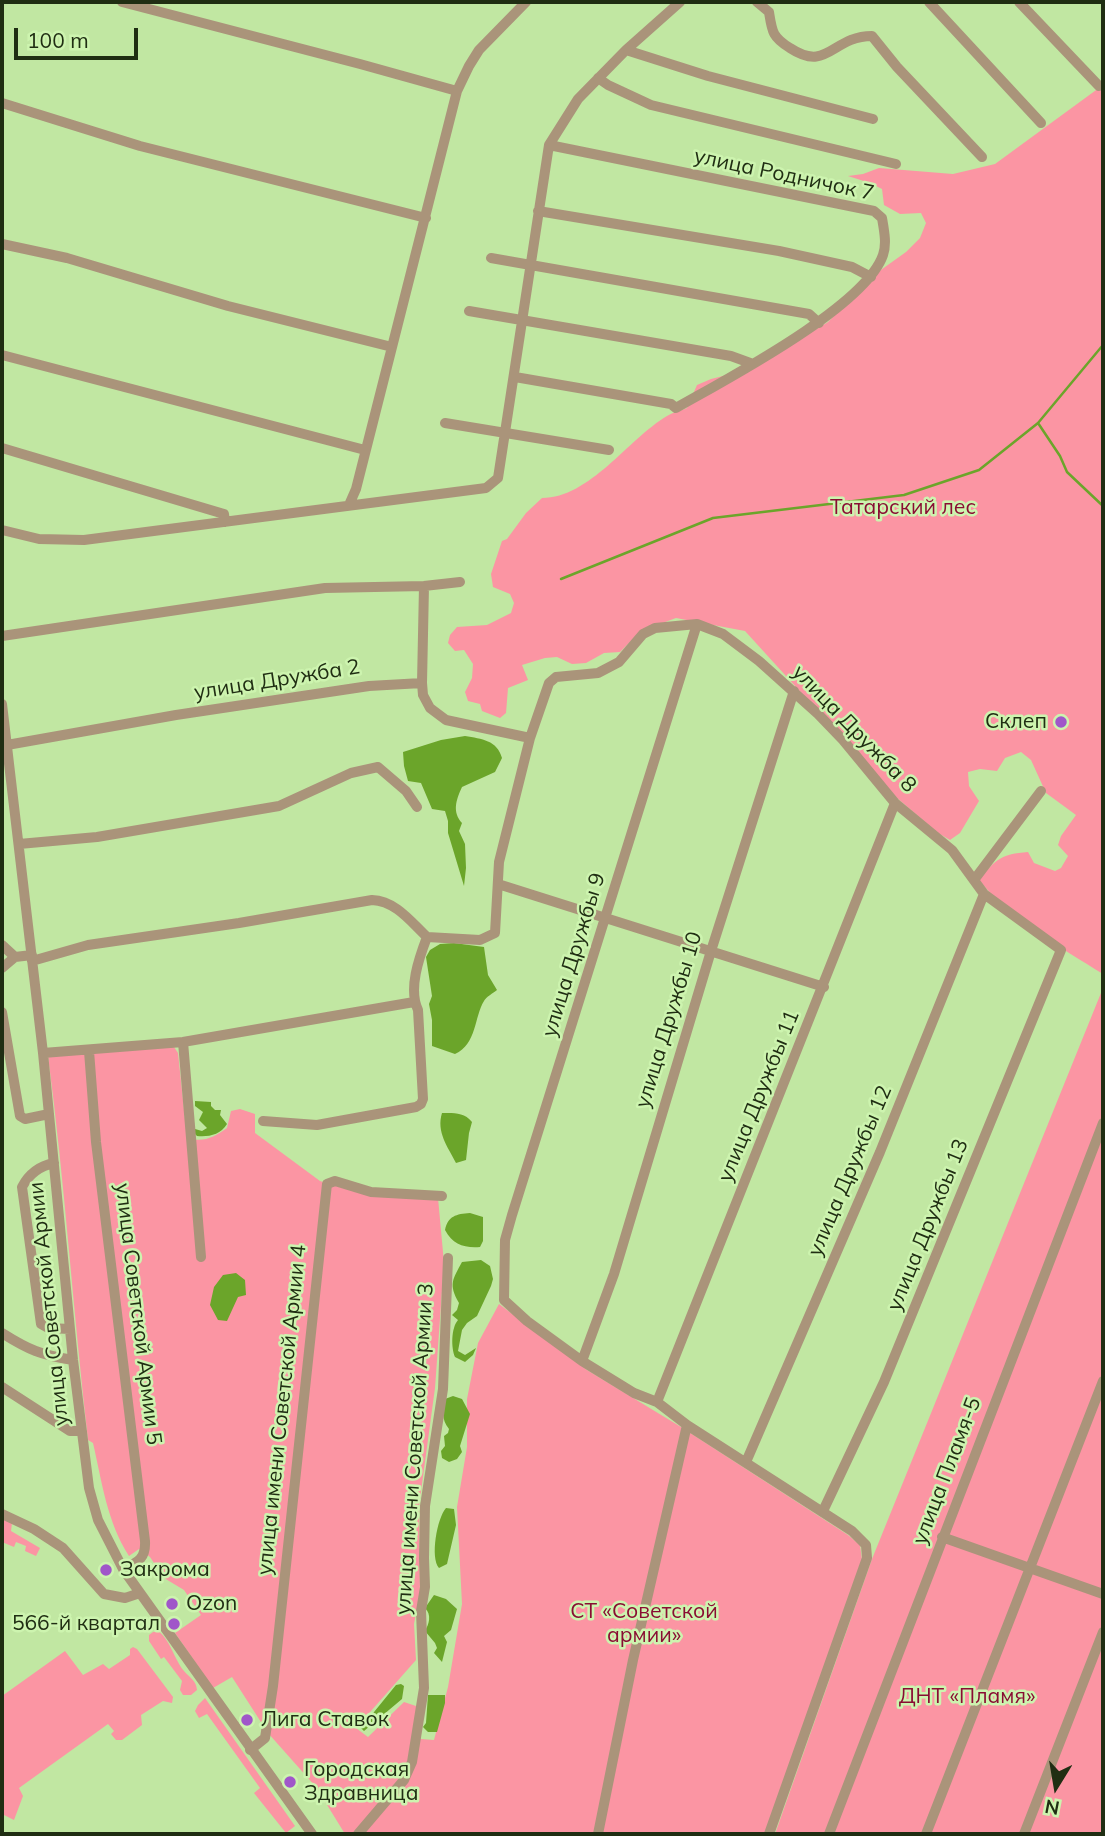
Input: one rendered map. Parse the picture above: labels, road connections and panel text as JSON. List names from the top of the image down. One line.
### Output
{"streets":{"street":["улица Родничок 7","улица Дружба 2","улица Дружба 8","улица Дружбы 9","улица Дружбы 10","улица Дружбы 11","улица Дружбы 12","улица Дружбы 13","улица Советской Армии","улица Советской Армии 5","улица имени Советской Армии 4","улица имени Советской Армии 3","улица Пламя-5"]},"crossings":[["улица Дружба 2","улица Советской Армии"],["улица Дружба 8","улица Дружбы 9"],["улица Дружба 8","улица Дружбы 10"],["улица Дружба 8","улица Дружбы 11"],["улица Дружба 8","улица Дружбы 12"],["улица Дружба 8","улица Дружбы 13"],["улица Дружбы 9","улица Дружбы 10"],["улица Советской Армии","улица Советской Армии 5"],["улица Советской Армии","улица имени Советской Армии 4"]],"parks":["Татарский лес","СТ «Советской армии»","ДНТ «Пламя»"],"places":["Склеп","Закрома","Ozon","566-й квартал","Лига Ставок","Городская Здравница"],"scale_bar":"100 m","north":"bottom"}
